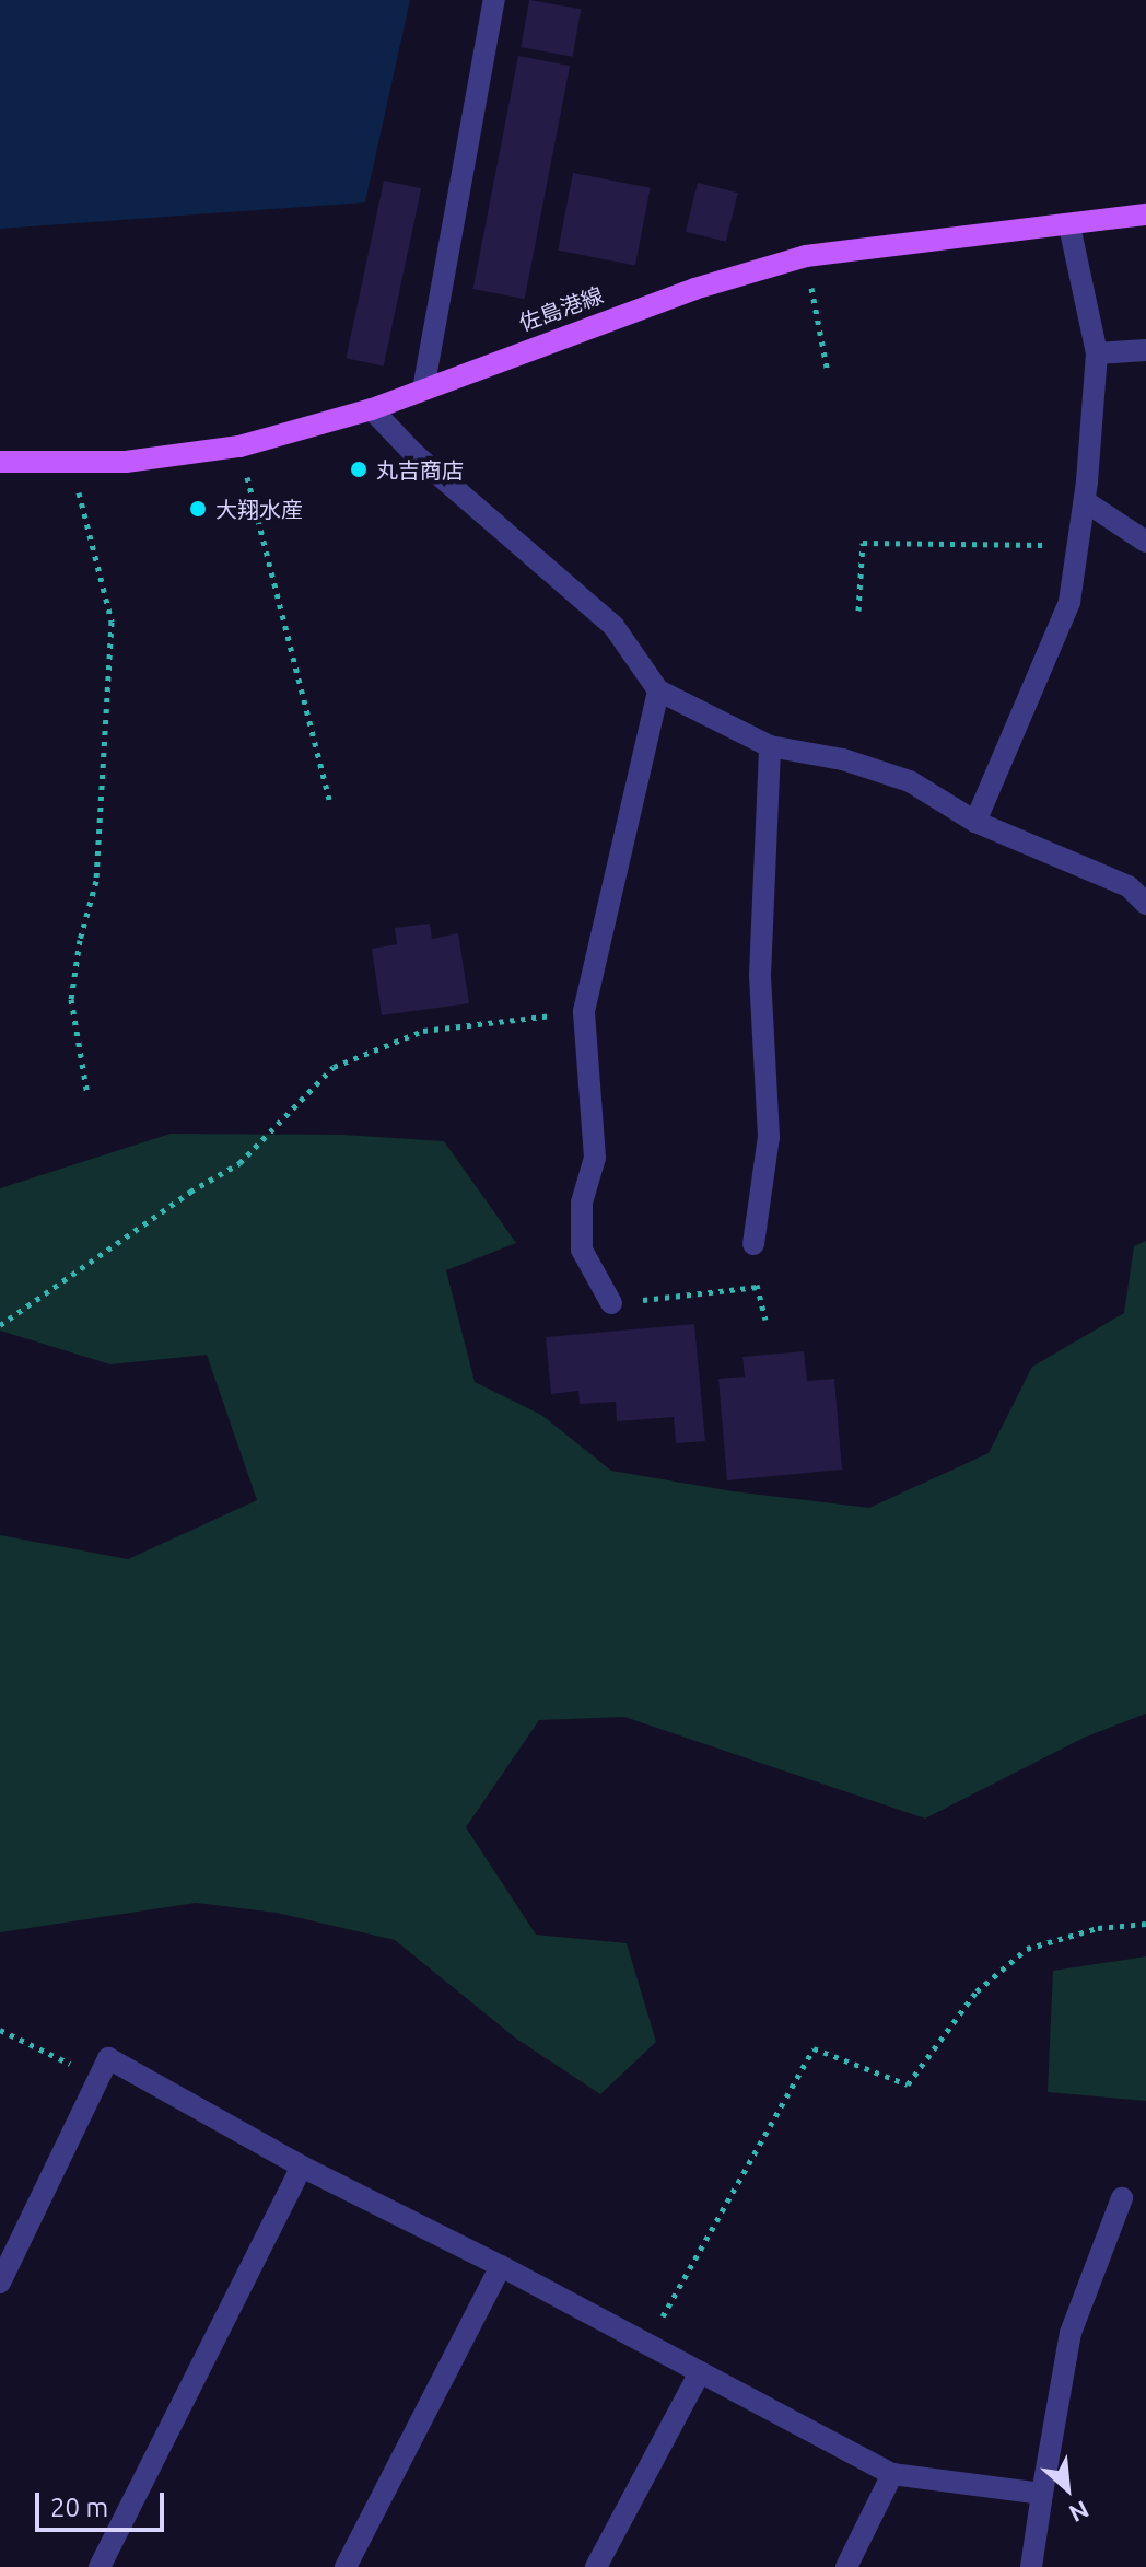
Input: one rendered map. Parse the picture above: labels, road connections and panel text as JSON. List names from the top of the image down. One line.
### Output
{"streets":{"main road":["佐島港線"]},"places":["丸吉商店","大翔水産"],"scale_bar":"20 m","north":"bottom right"}
